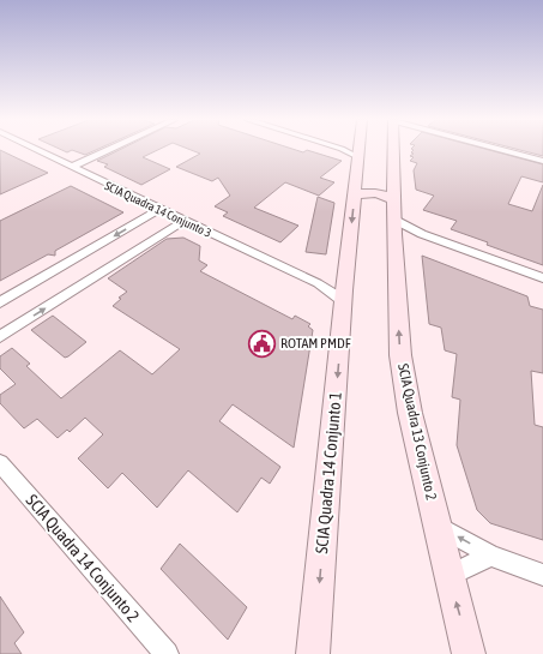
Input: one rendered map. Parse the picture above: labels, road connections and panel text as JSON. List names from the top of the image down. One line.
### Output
{"streets":{"main road":["SCIA Quadra 13 Conjunto 2","SCIA Quadra 14 Conjunto 1"],"street":["SCIA Quadra 14 Conjunto 3","SCIA Quadra 14 Conjunto 2"]},"crossings":[["SCIA Quadra 14 Conjunto 3","SCIA Quadra 14 Conjunto 1"]],"one_way":["SCIA Quadra 13 Conjunto 2","SCIA Quadra 14 Conjunto 1"],"places":{"public building":["ROTAM PMDF"]}}
